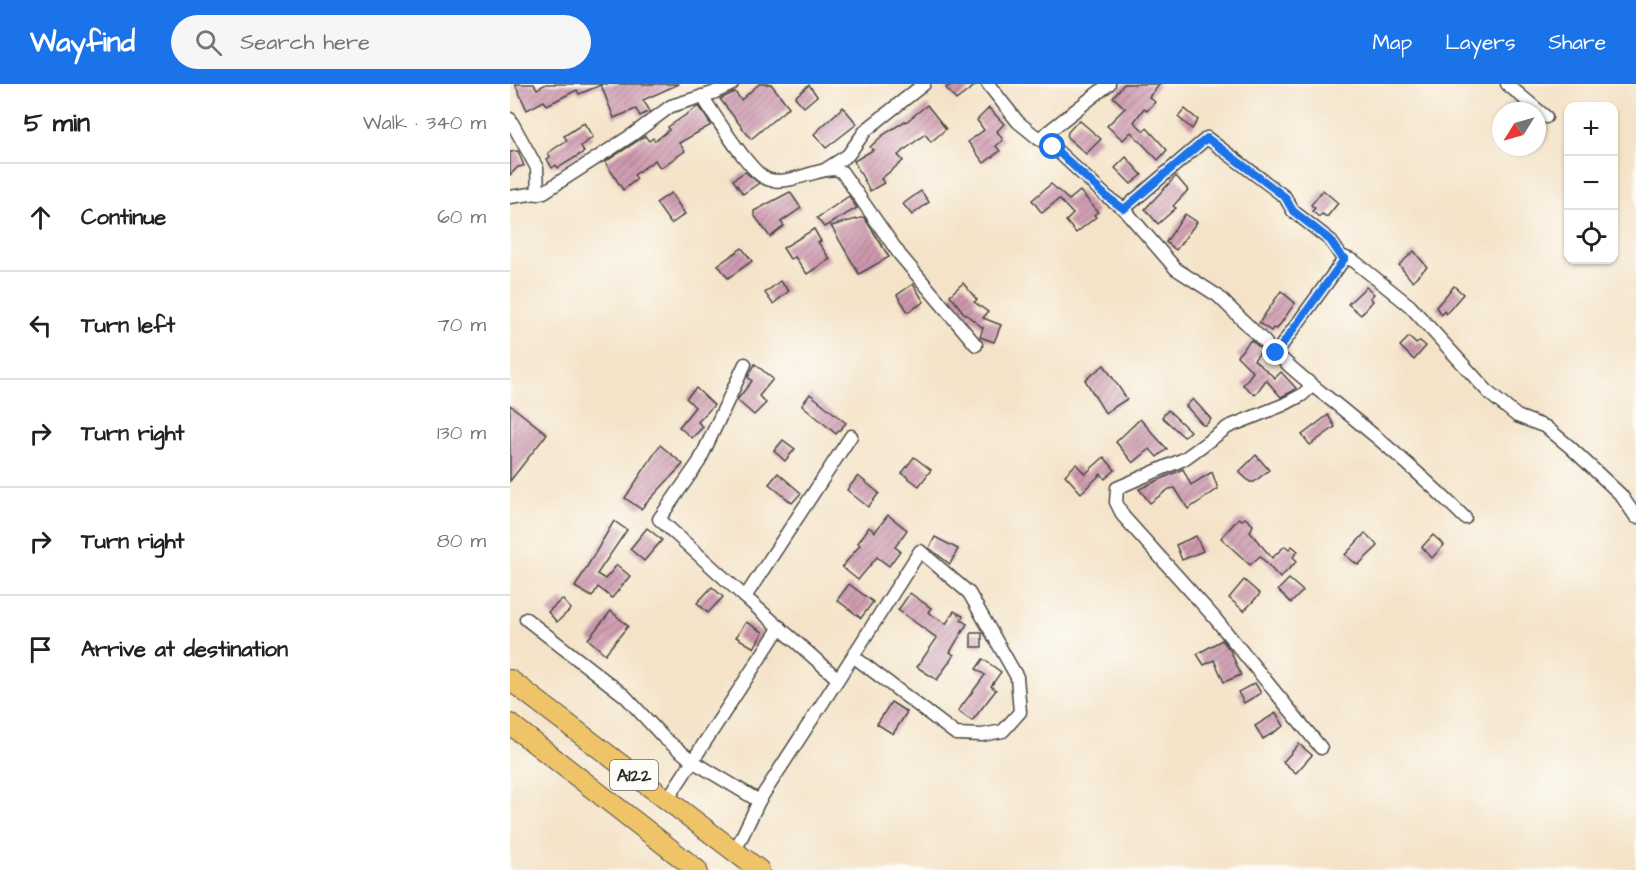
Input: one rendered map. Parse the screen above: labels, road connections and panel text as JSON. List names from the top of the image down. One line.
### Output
{"streets":{"highway":["A122"]},"north":"bottom left","page":{"header":"Wayfind","search":"Search here","nav":["Map","Layers","Share"],"heading":["5 min","Walk · 340 m"],"map_buttons":["+","−"],"list":[["Continue","60 m"],["Turn left","70 m"],["Turn right","130 m"],["Turn right","80 m"],"Arrive at destination"]}}
